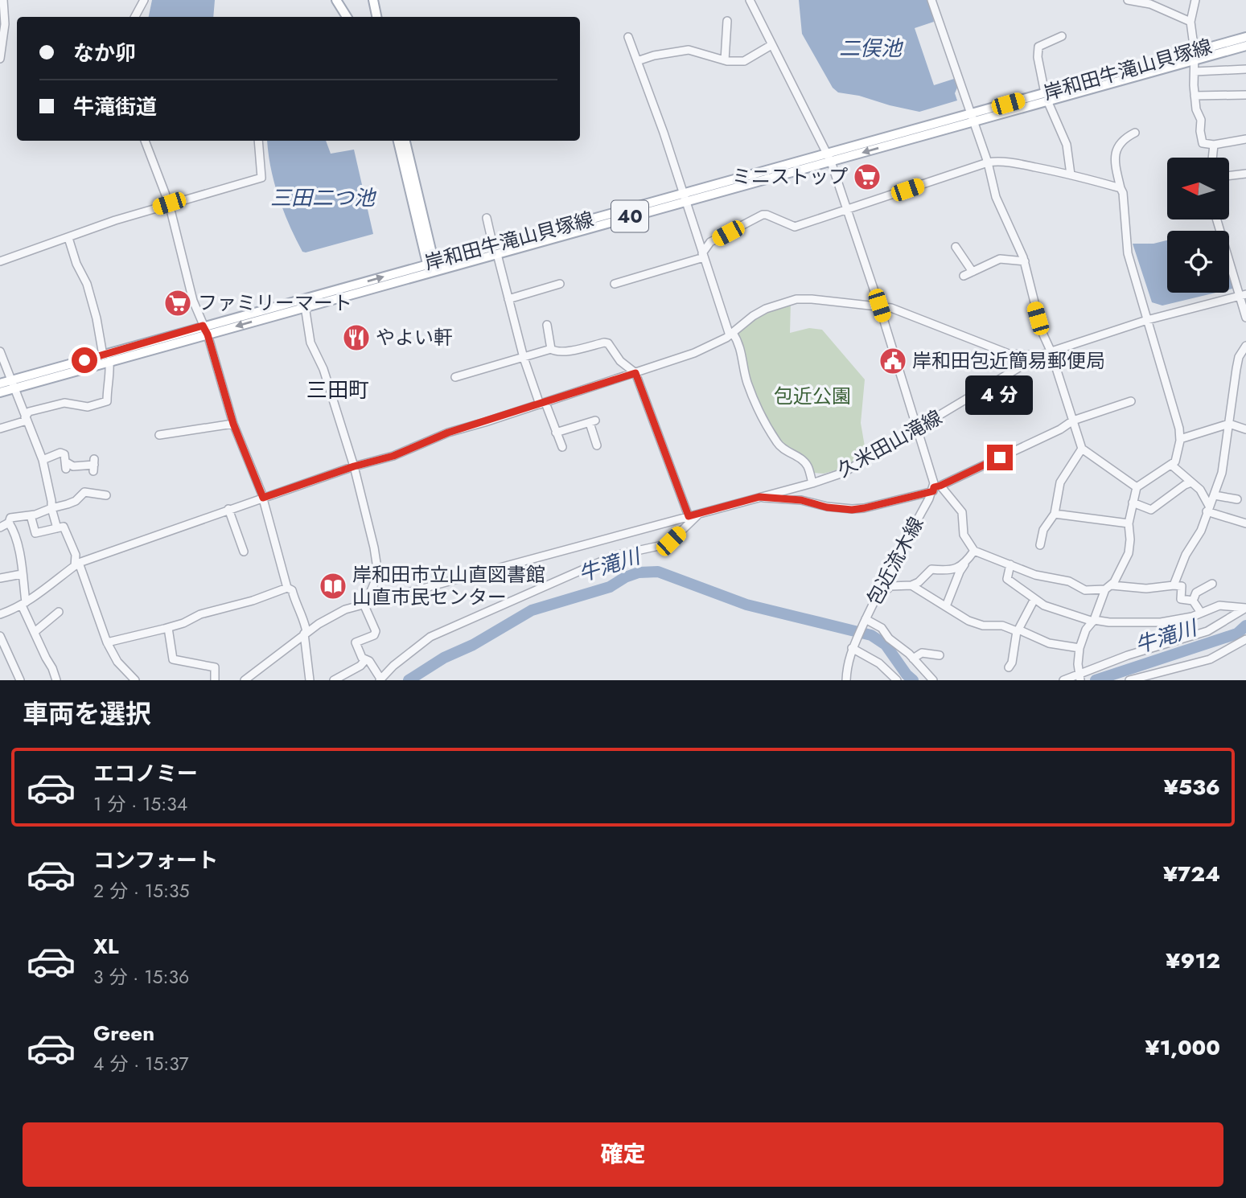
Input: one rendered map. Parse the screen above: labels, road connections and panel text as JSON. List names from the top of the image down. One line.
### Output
{"streets":{"main road":["岸和田牛滝山貝塚線","40"],"street":["久米田山滝線","包近流木線"]},"districts":["三田町"],"water":["二俣池","三田二つ池","牛滝川"],"parks":["包近公園"],"places":{"supermarket":["ミニストップ","ファミリーマート"],"restaurant":["やよい軒"],"public building":["岸和田包近簡易郵便局"],"library":["岸和田市立山直図書館 山直市民センター"]},"north":"left","page":{"banner":["なか卯","牛滝街道"],"bubble":"4 分","heading":"車両を選択","list":[{"name":"エコノミー","note":"1 分 · 15:34","value":"¥536"},{"name":"コンフォート","note":"2 分 · 15:35","value":"¥724"},{"name":"XL","note":"3 分 · 15:36","value":"¥912"},{"name":"Green","note":"4 分 · 15:37","value":"¥1,000"}],"buttons":"確定"}}
